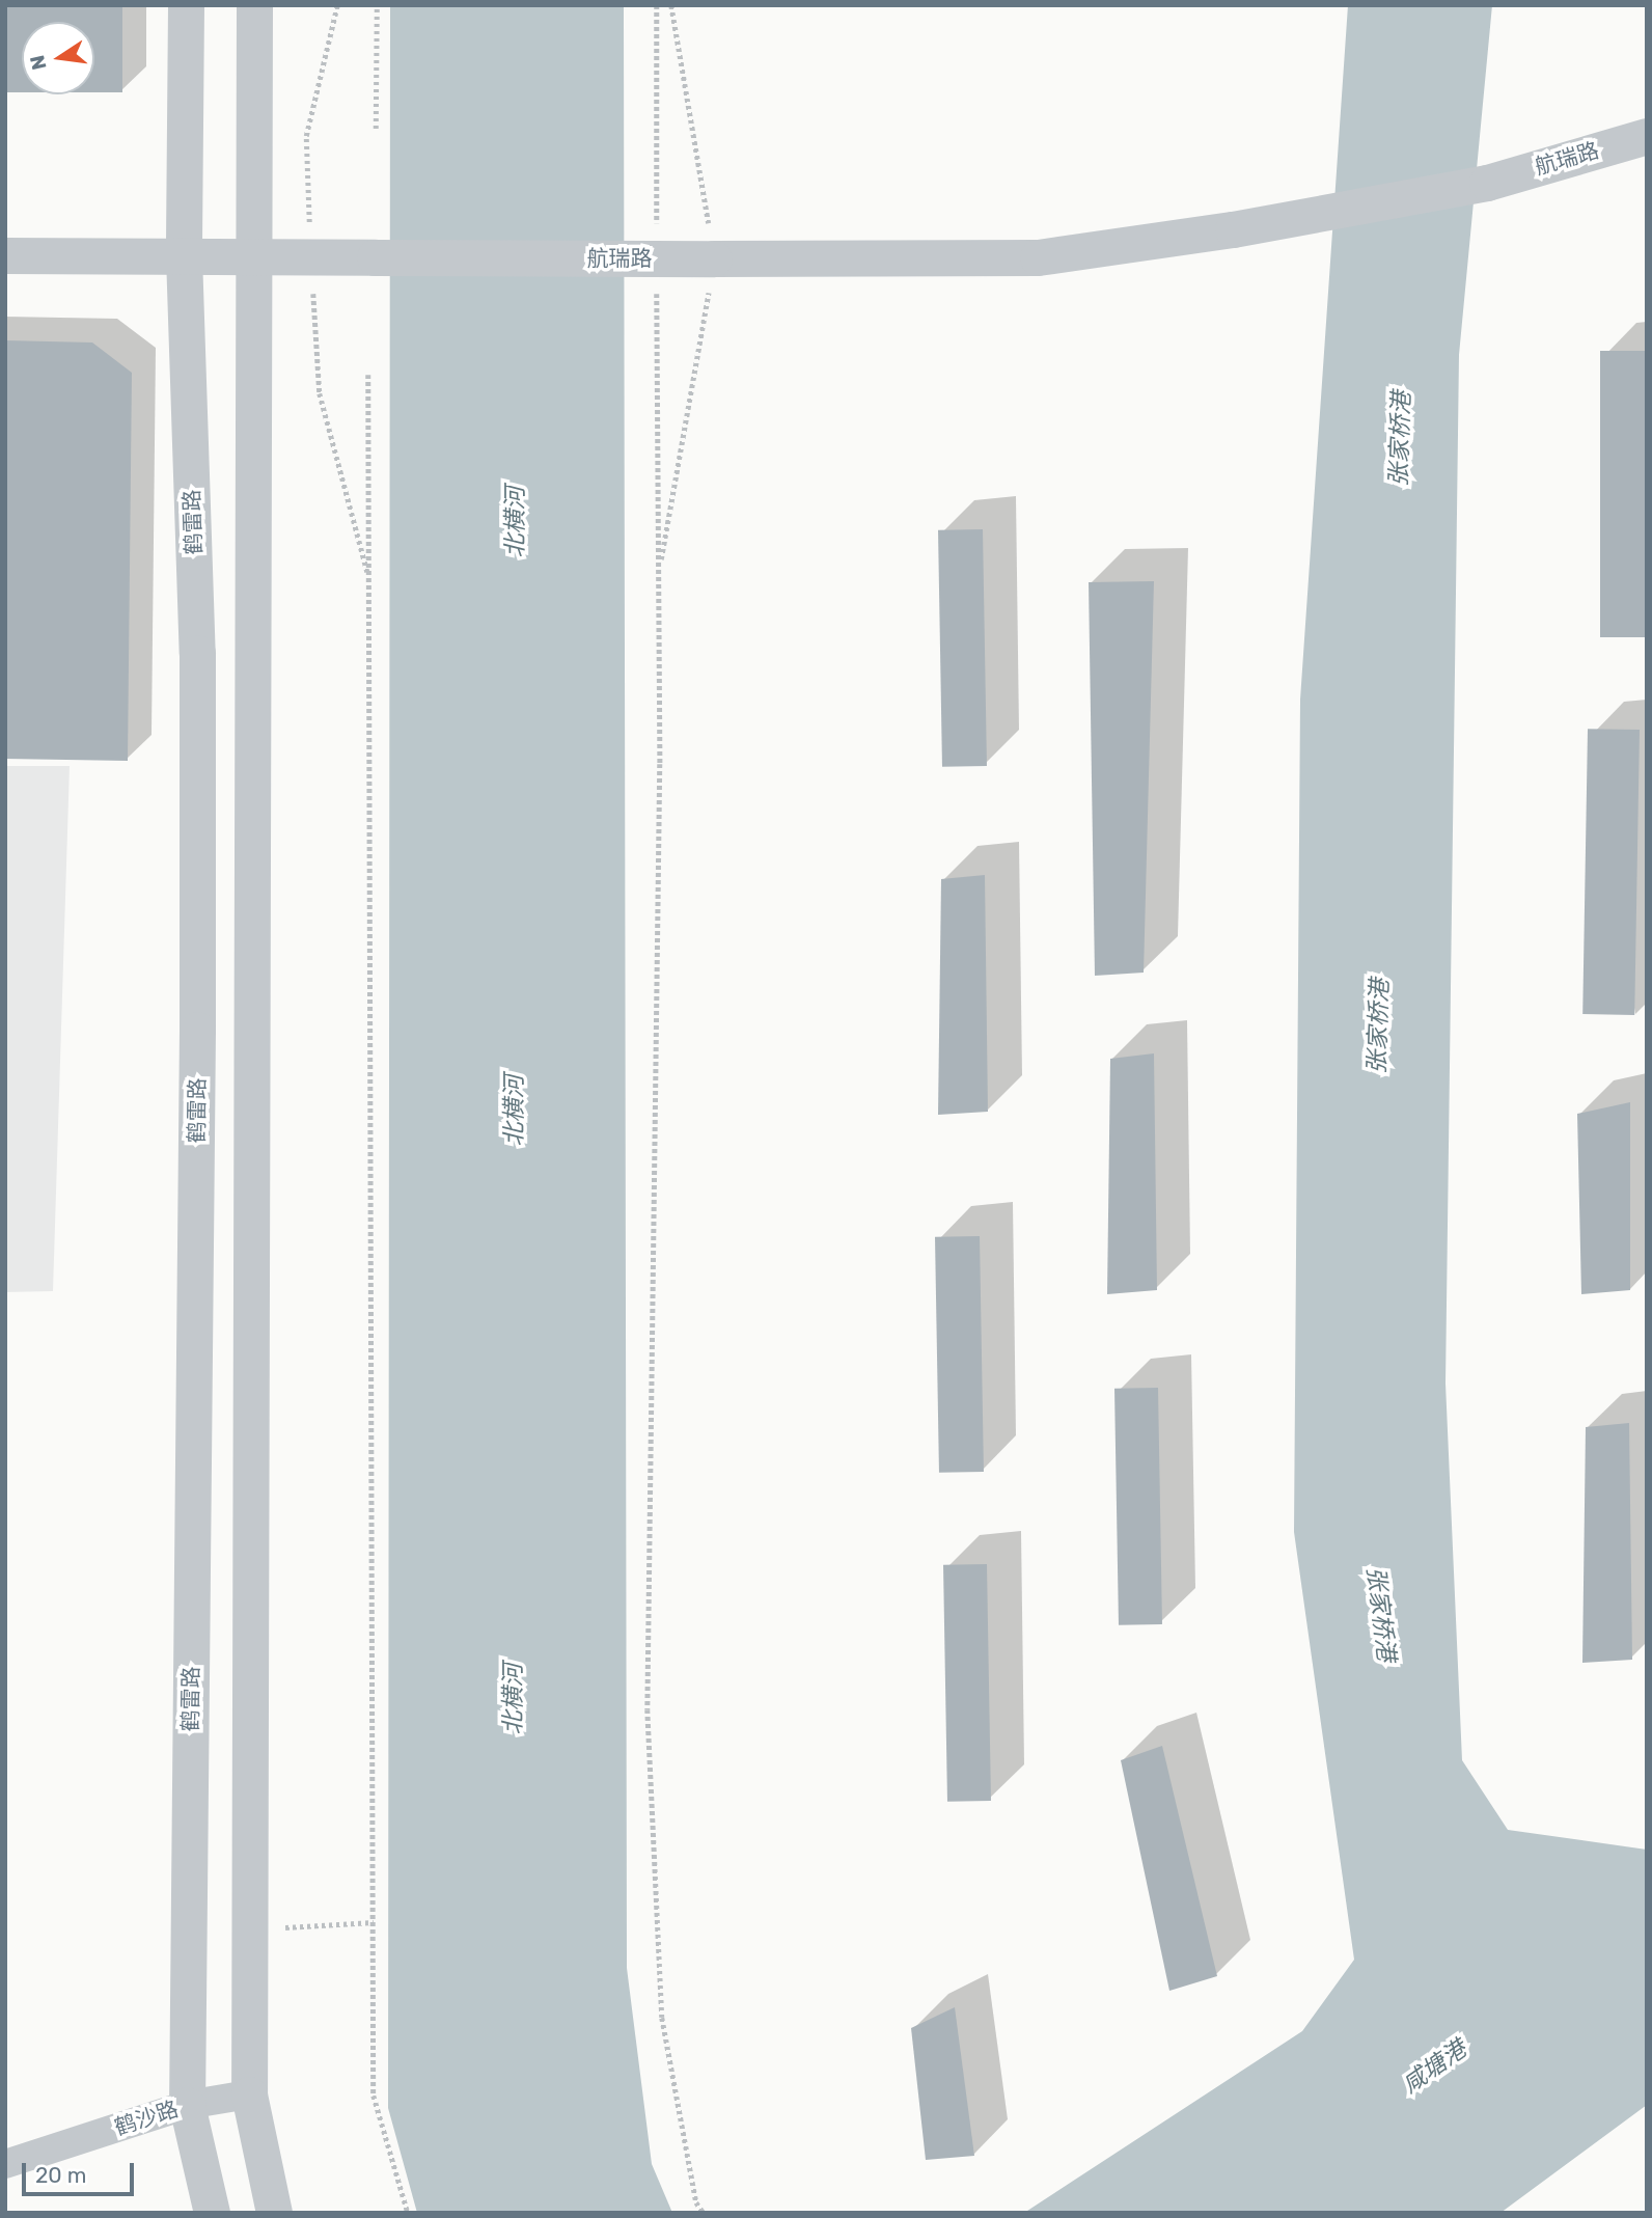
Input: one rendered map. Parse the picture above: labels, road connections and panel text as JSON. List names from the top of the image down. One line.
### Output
{"streets":{"street":["航瑞路","鹤雷路","鹤沙路"]},"crossings":[["航瑞路","鹤雷路"],["鹤雷路","鹤沙路"]],"water":["张家桥港","北横河","咸塘港"],"scale_bar":"20 m","north":"left"}
